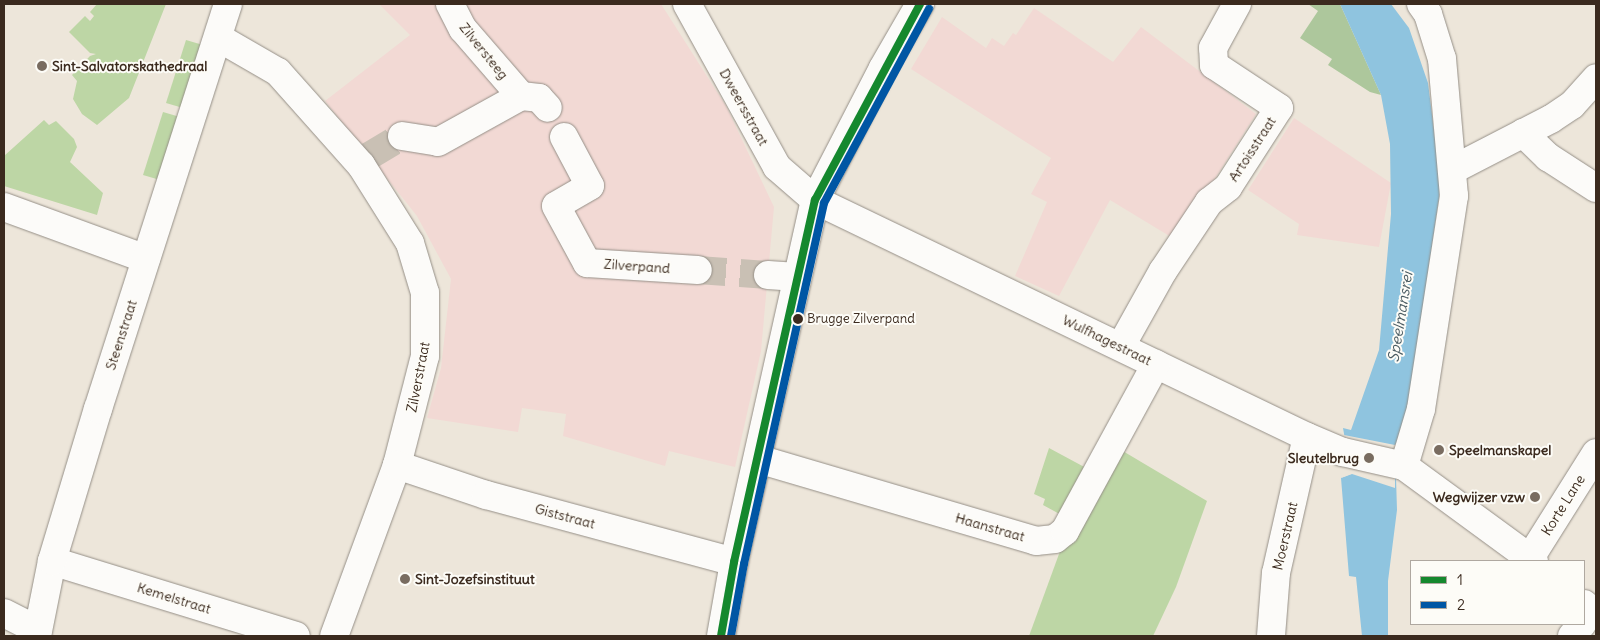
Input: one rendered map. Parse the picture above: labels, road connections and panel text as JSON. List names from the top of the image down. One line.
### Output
{"streets":{"street":["Zilversteeg","Dweersstraat","Artoisstraat","Zilverpand","Steenstraat","Wulfhagestraat","Zilverstraat","Korte Lane","Giststraat","Haanstraat","Moerstraat","Kemelstraat"]},"crossings":[["Dweersstraat","Wulfhagestraat"],["Artoisstraat","Wulfhagestraat"],["Steenstraat","Zilverstraat"],["Steenstraat","Kemelstraat"],["Wulfhagestraat","Haanstraat"],["Wulfhagestraat","Moerstraat"],["Zilverstraat","Giststraat"]],"water":["Speelmansrei"],"places":["Sint-Salvatorskathedraal","Brugge Zilverpand","Speelmanskapel","Sleutelbrug","Wegwijzer vzw","Sint-Jozefsinstituut"],"lines":["transit line 1","transit line 2"],"legend":["1","2"]}
